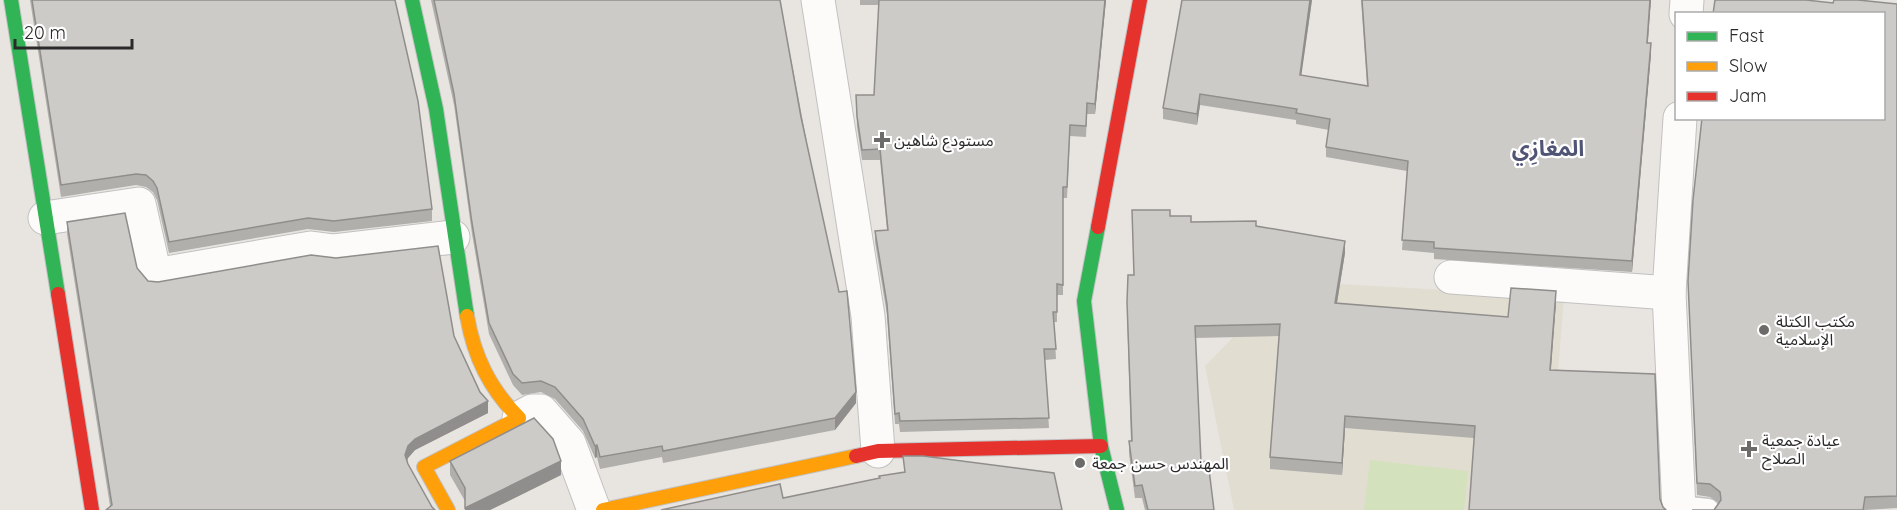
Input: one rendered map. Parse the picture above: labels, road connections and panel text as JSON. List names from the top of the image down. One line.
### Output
{"districts":["المغازِي"],"places":{"health":["مستودع شاهين","عيادة جمعية الصلاح"],"other":["مكتب الكتلة الإسلامية","المهندس حسن جمعة"]},"legend":["Fast","Slow","Jam"],"scale_bar":"20 m"}
